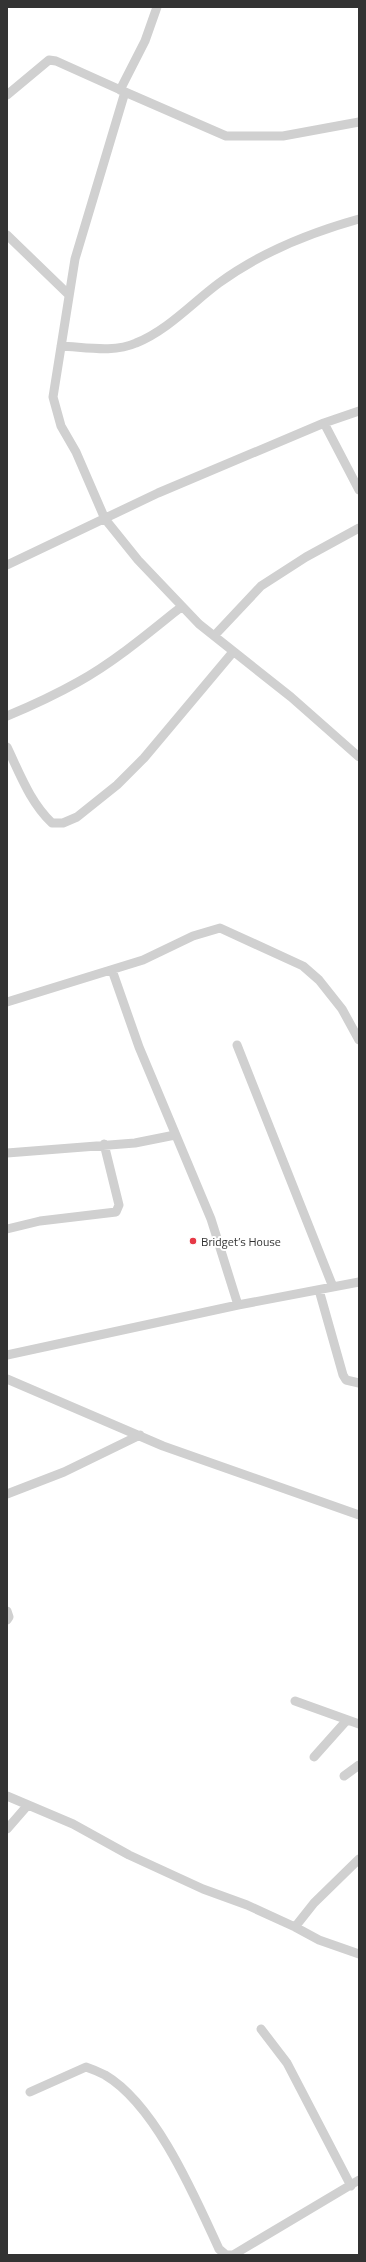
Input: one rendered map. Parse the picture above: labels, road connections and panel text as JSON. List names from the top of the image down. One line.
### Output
{"places":["Bridget’s House"]}
